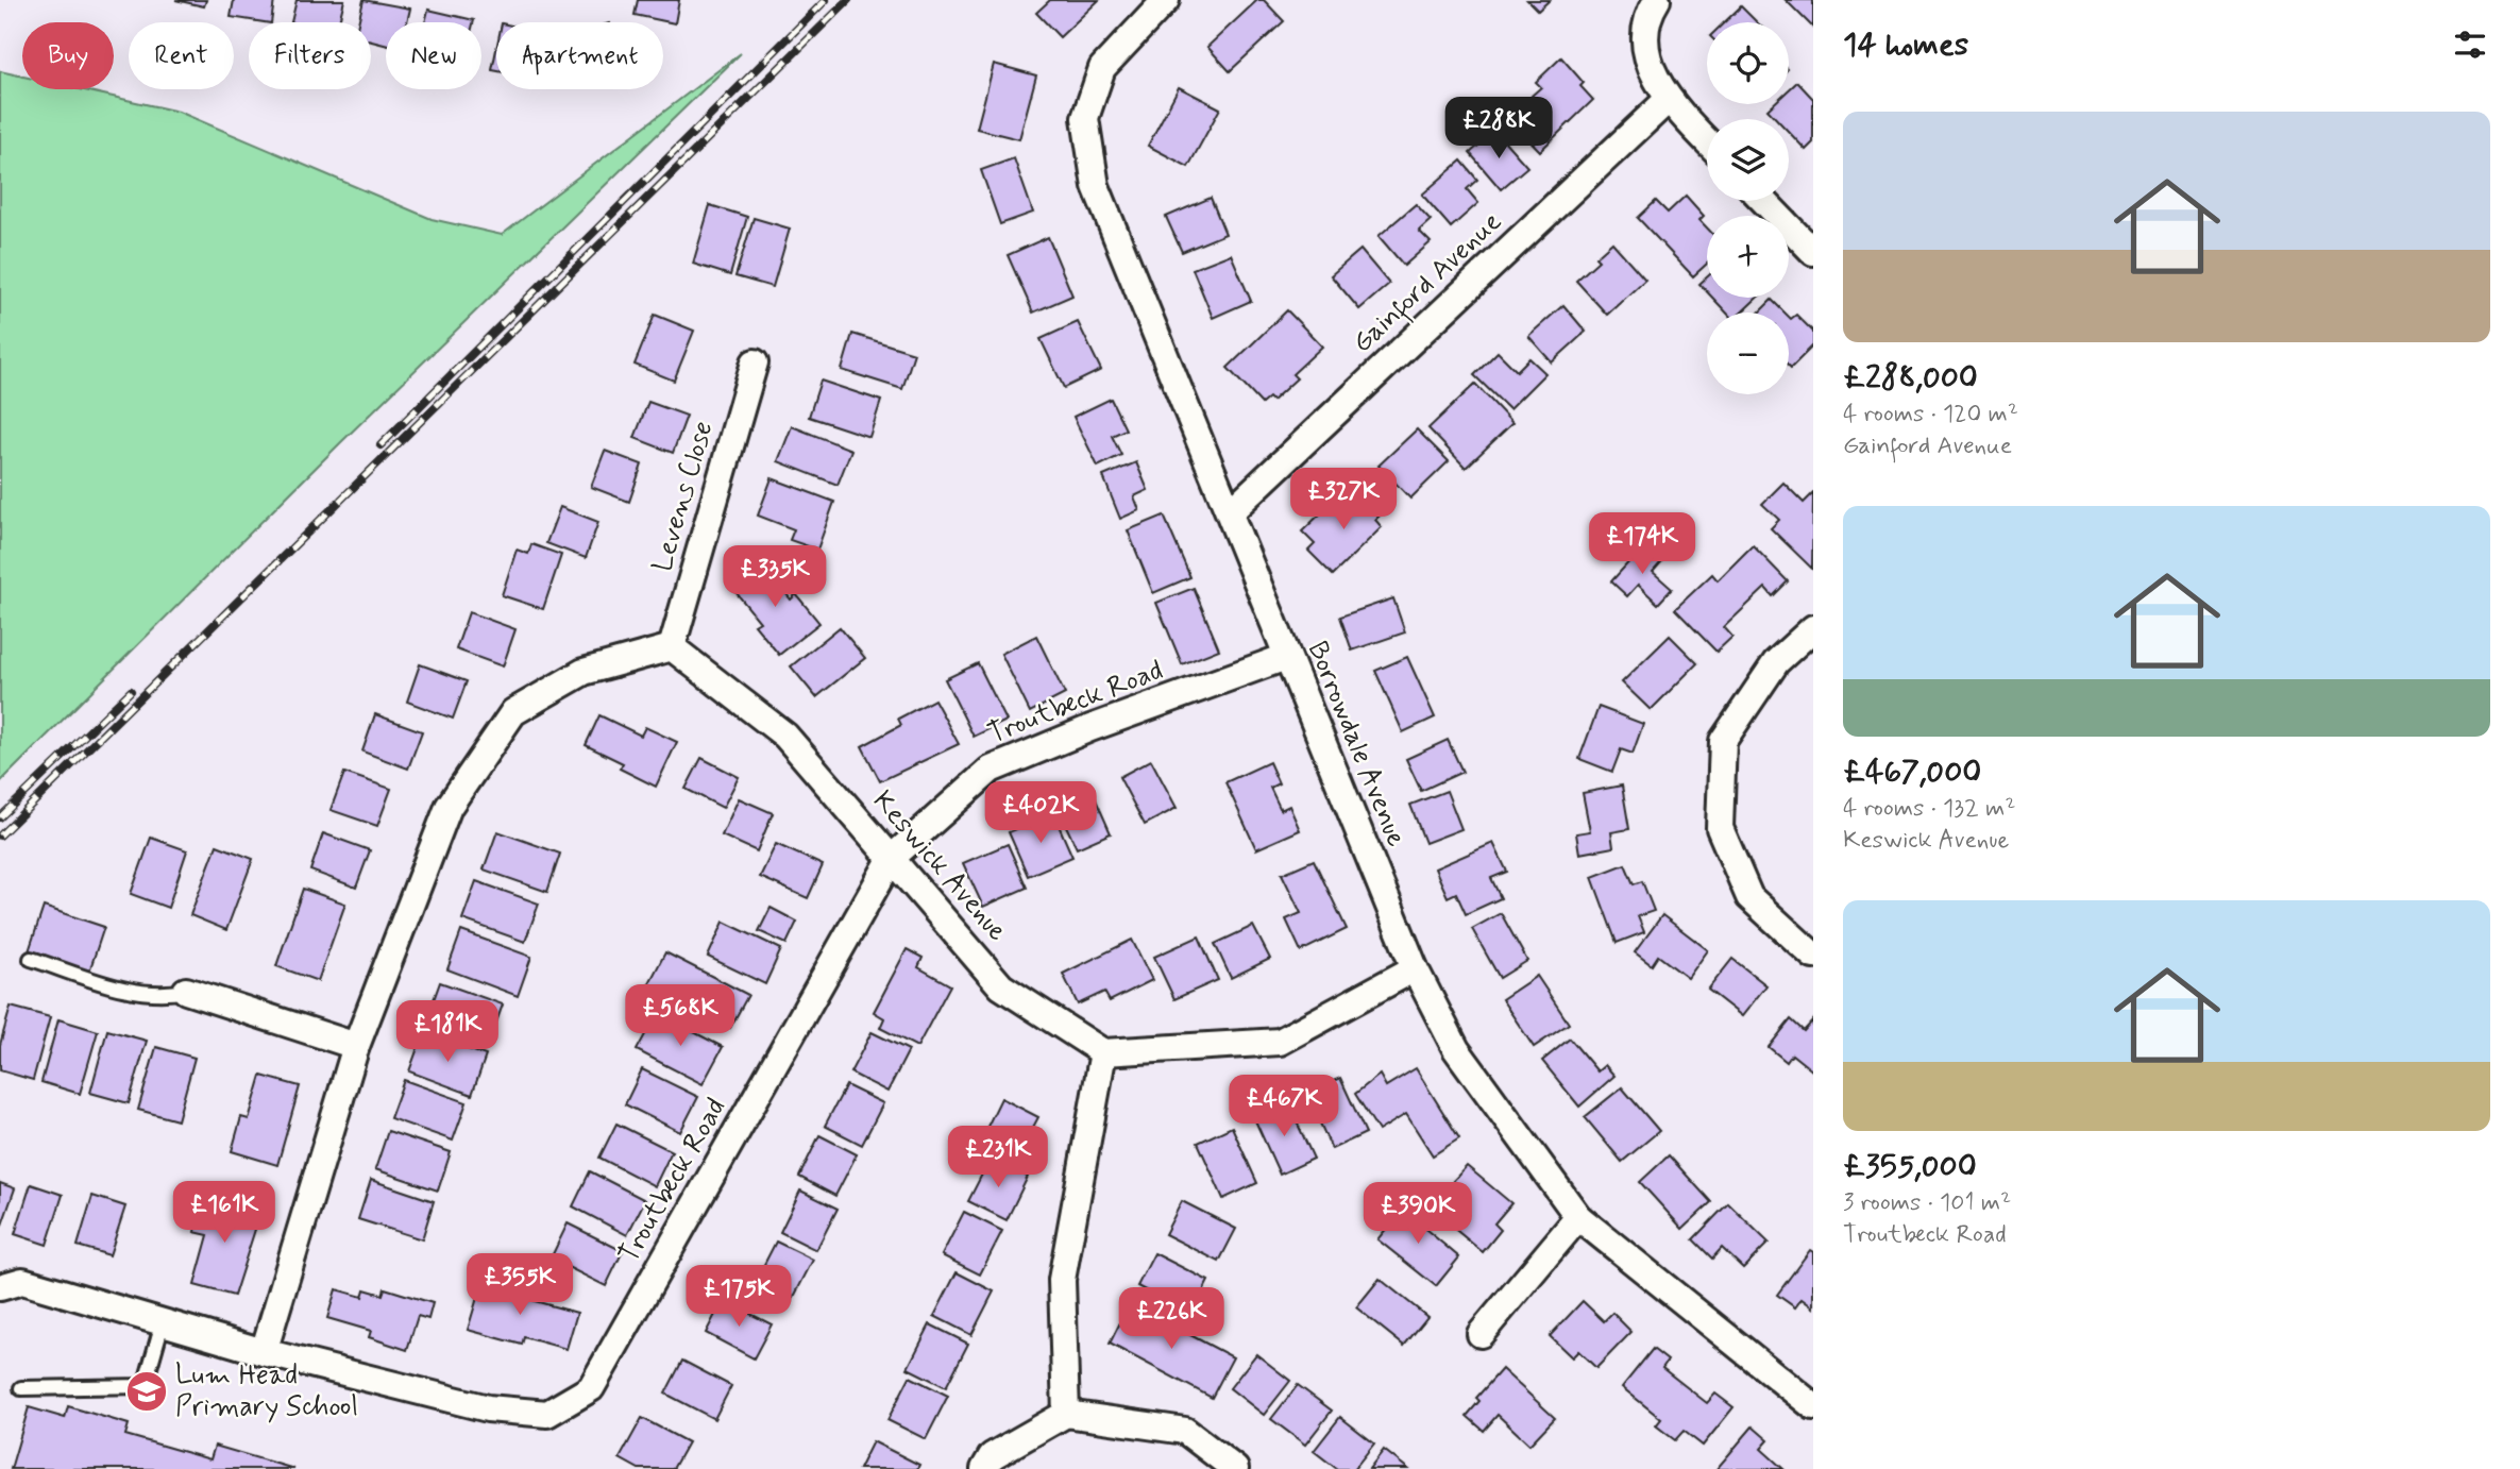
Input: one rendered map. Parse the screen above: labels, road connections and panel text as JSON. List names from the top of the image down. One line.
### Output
{"streets":{"street":["Gainford Avenue","Levens Close","Troutbeck Road","Borrowdale Avenue","Keswick Avenue"]},"crossings":[["Gainford Avenue","Borrowdale Avenue"],["Levens Close","Keswick Avenue"],["Troutbeck Road","Borrowdale Avenue"],["Troutbeck Road","Keswick Avenue"]],"places":{"school or university":["Lum Head Primary School"]},"page":{"heading":"14 homes","map_buttons":["+","−"],"chip":["Buy","Rent","Filters","New","Apartment"],"list":[{"name":"£288,000","note":"4 rooms · 120 m² · Gainford Avenue"},{"name":"£467,000","note":"4 rooms · 132 m² · Keswick Avenue"},{"name":"£355,000","note":"3 rooms · 101 m² · Troutbeck Road"}],"price":["£288K","£327K","£174K","£335K","£402K","£568K","£181K","£467K","£231K","£161K","£390K","£355K","£175K","£226K"]}}
